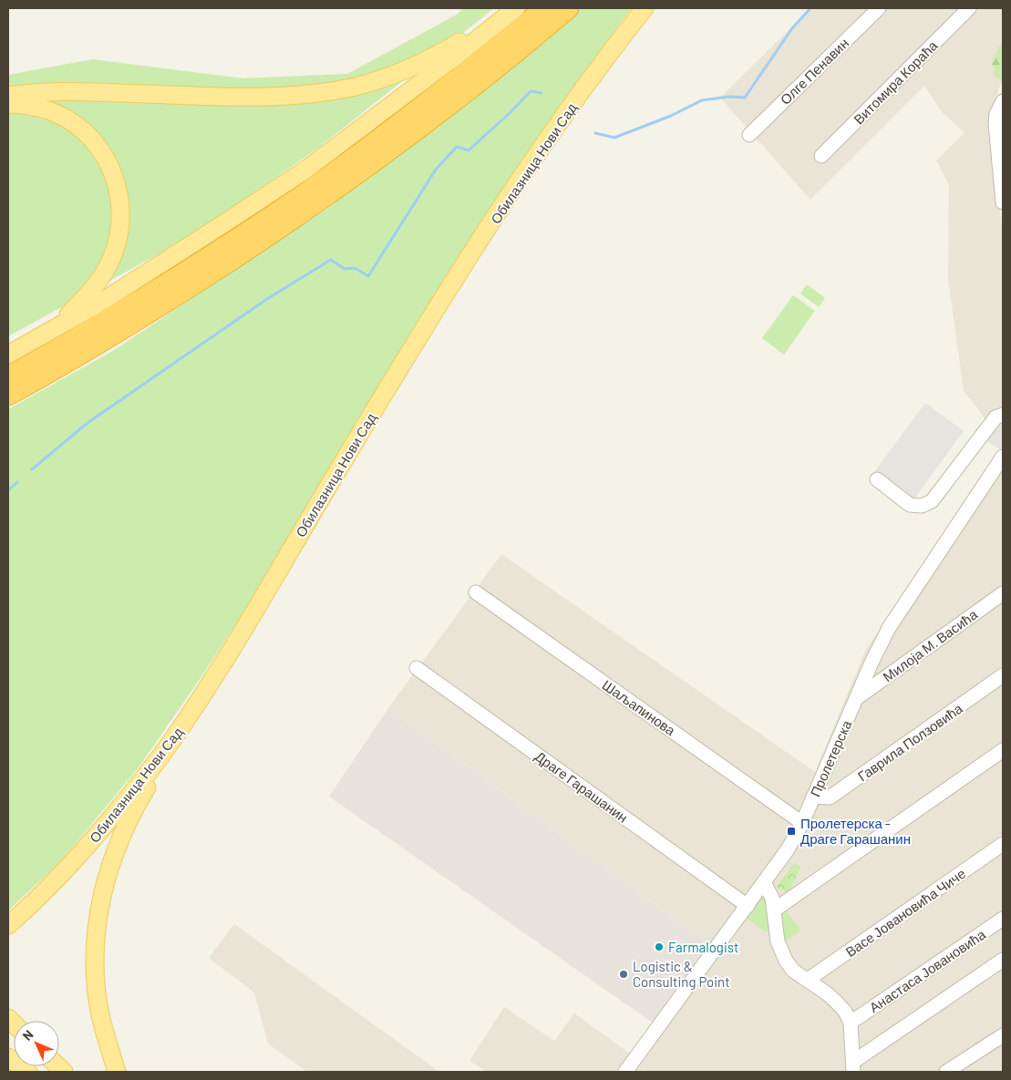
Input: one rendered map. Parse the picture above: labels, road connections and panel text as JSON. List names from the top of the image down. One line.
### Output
{"streets":{"main road":["Обилазница Нови Сад"],"street":["Олге Пенавин","Витомира Кораћа","Милоја М. Васића","Шаљапинова","Гаврила Ползовића","Пролетерска","Драге Гарашанин","Васе Јовановића Чиче","Анастаса Јовановића"]},"crossings":[["Милоја М. Васића","Пролетерска"],["Шаљапинова","Пролетерска"],["Гаврила Ползовића","Пролетерска"],["Пролетерска","Драге Гарашанин"]],"places":{"transit":["Пролетерска - Драге Гарашанин"],"other":["Farmalogist","Logistic & Consulting Point"]},"north":"top left"}
